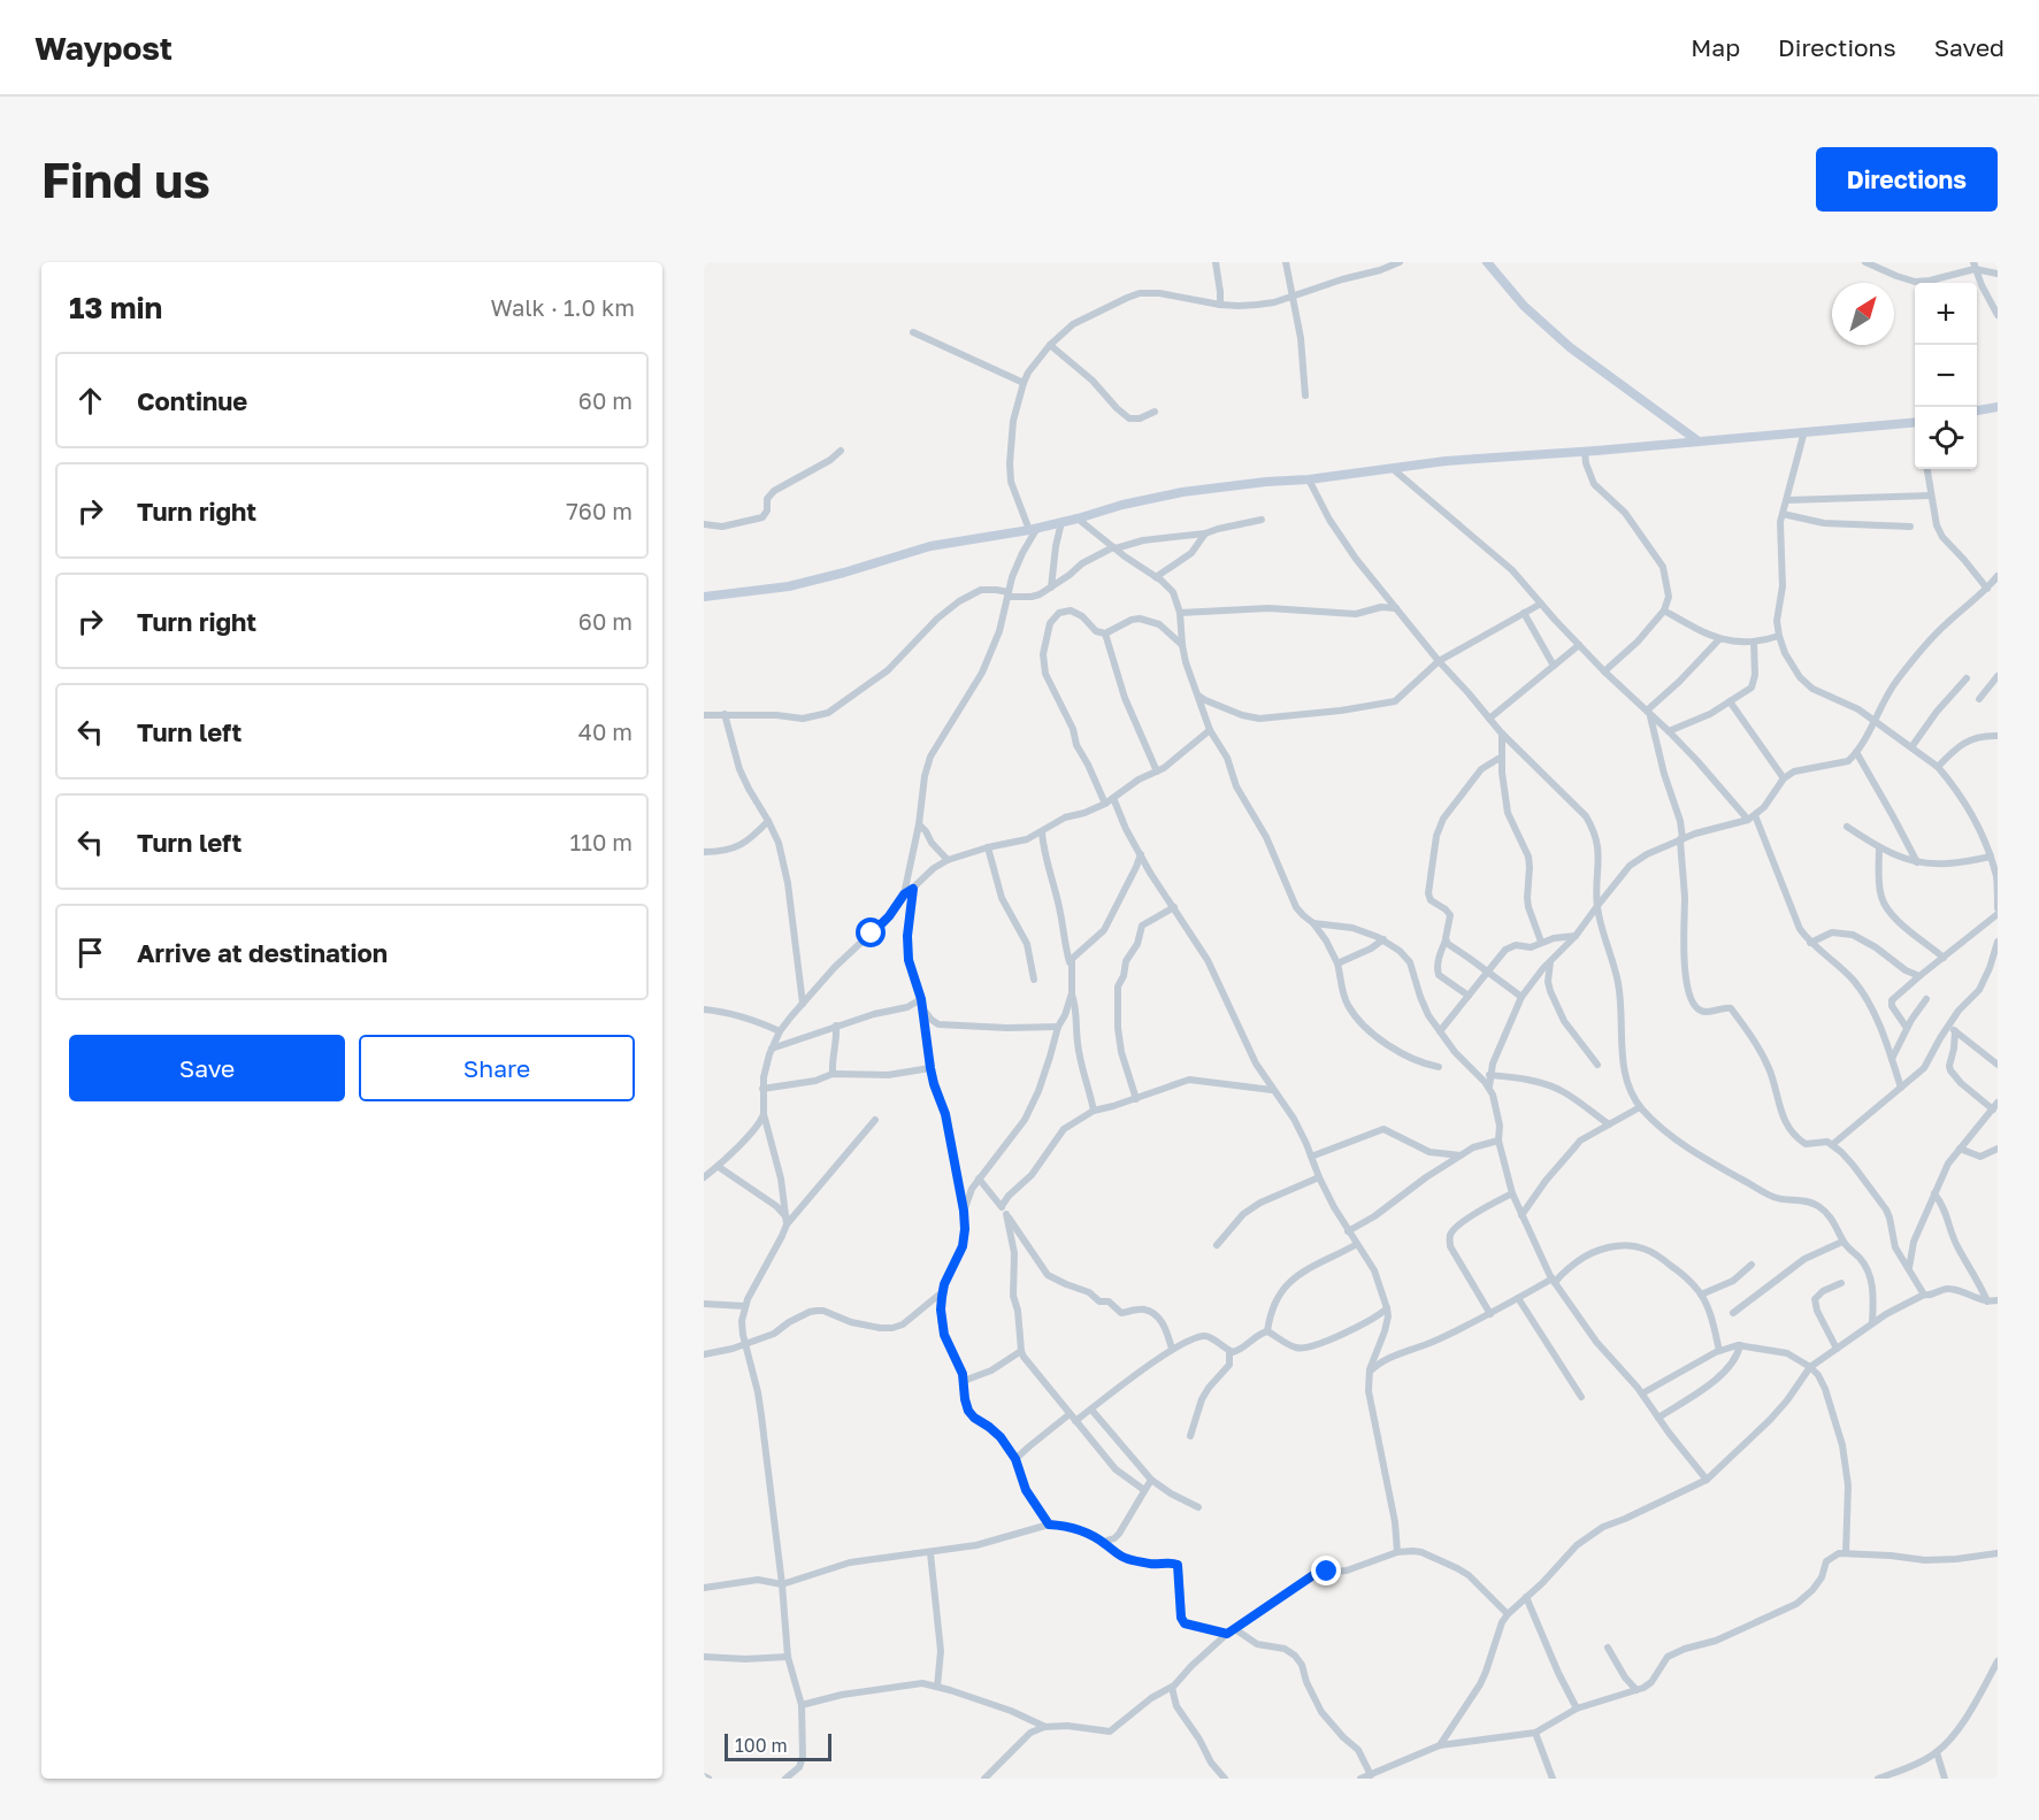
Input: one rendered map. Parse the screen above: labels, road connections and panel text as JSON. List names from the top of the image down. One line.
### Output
{"scale_bar":"100 m","north":"top right","page":{"header":"Waypost","nav":["Map","Directions","Saved"],"buttons":["Directions",["Save","Share"]],"title":"Find us","heading":["13 min","Walk · 1.0 km"],"map_buttons":["+","−"],"list":[["Continue","60 m"],["Turn right","760 m"],["Turn right","60 m"],["Turn left","40 m"],["Turn left","110 m"],"Arrive at destination"],"scale":"100 m"}}
